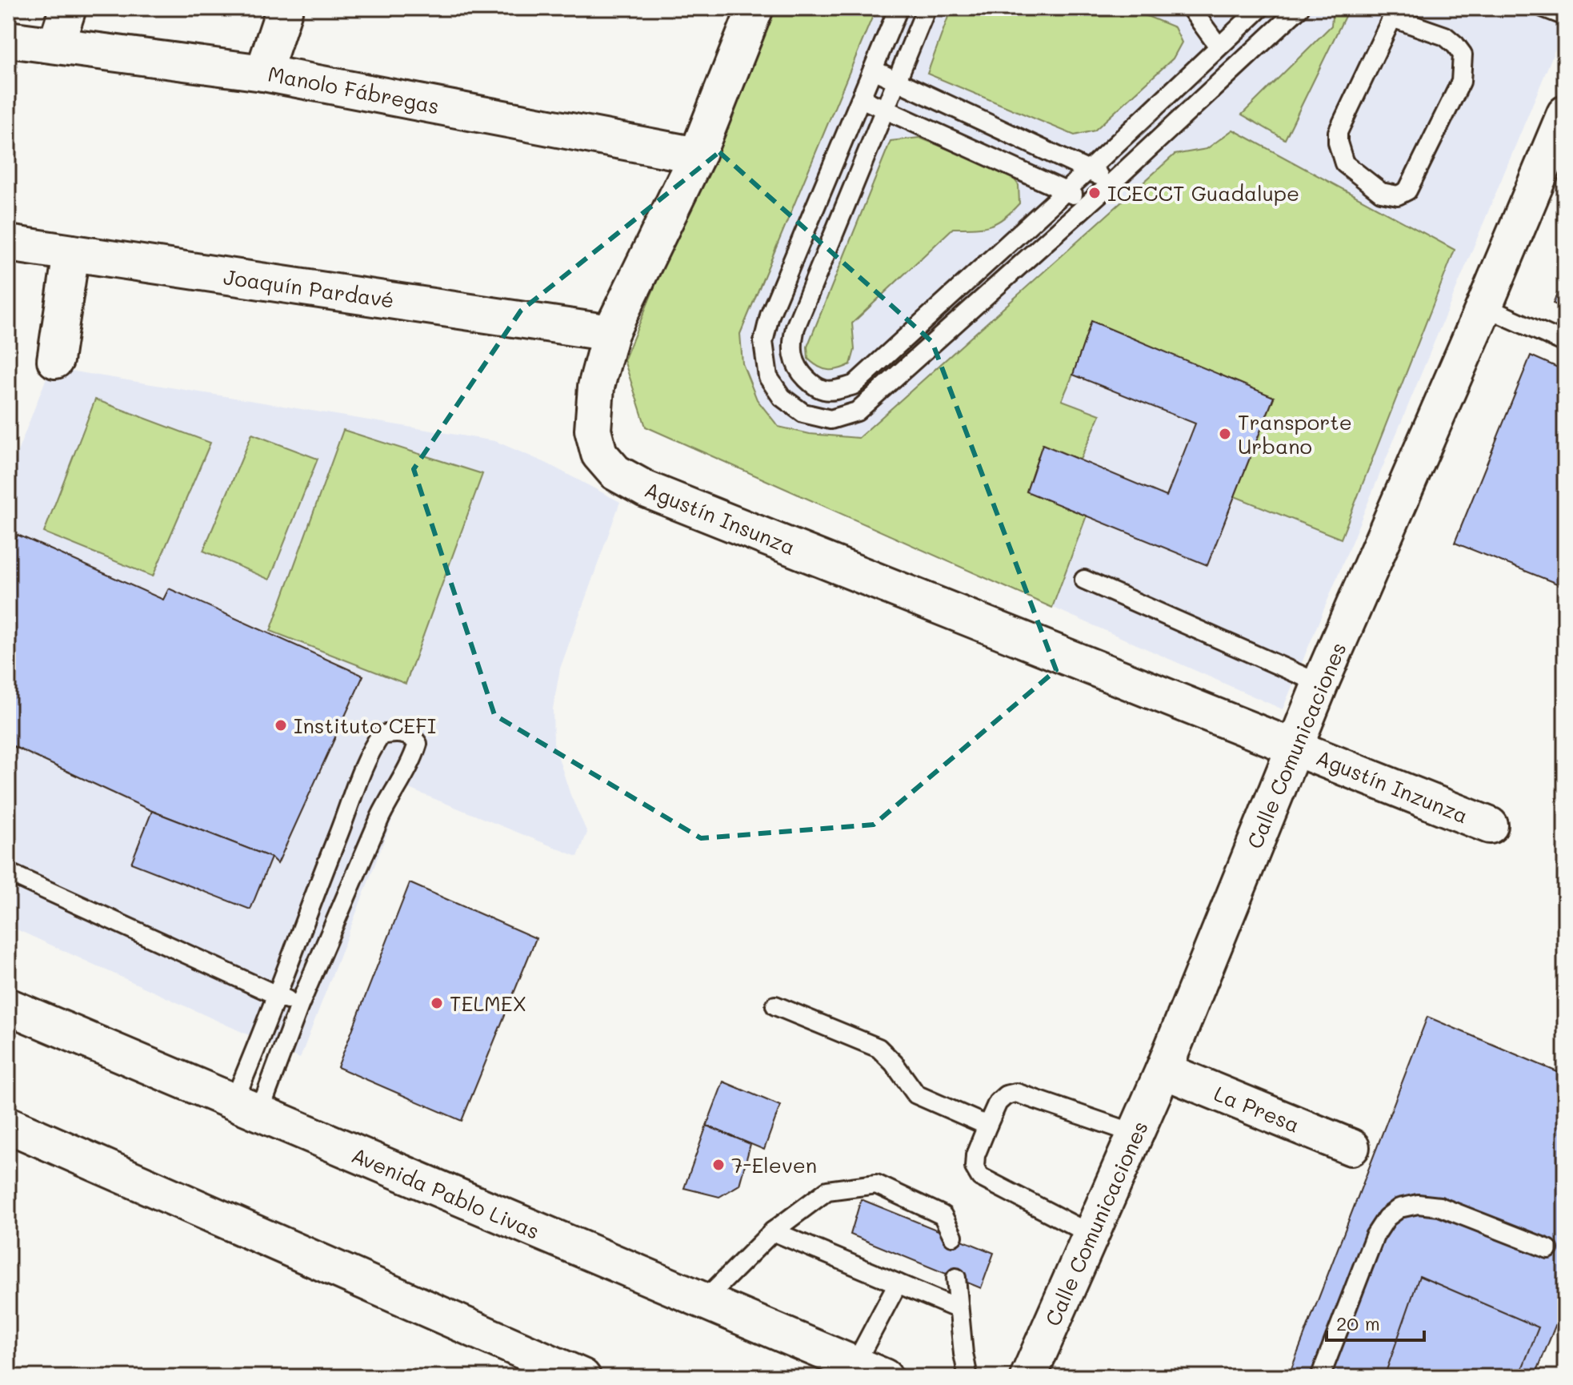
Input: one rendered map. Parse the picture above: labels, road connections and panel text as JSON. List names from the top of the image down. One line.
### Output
{"streets":{"street":["Manolo Fábregas","Joaquín Pardavé","Agustín Insunza","Calle Comunicaciones","Agustín Inzunza","La Presa","Avenida Pablo Livas"]},"crossings":[["Manolo Fábregas","Agustín Insunza"],["Joaquín Pardavé","Agustín Insunza"],["Agustín Insunza","Calle Comunicaciones"],["Agustín Insunza","Agustín Inzunza"],["Calle Comunicaciones","Agustín Inzunza"],["Calle Comunicaciones","La Presa"]],"places":["ICECCT Guadalupe","Transporte Urbano","Instituto CEFI","TELMEX","7-Eleven"],"scale_bar":"20 m"}
